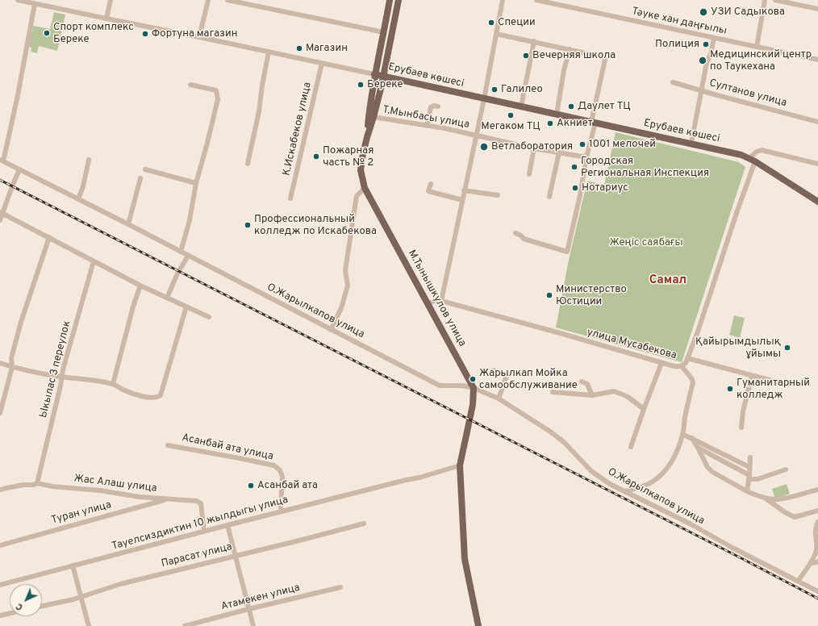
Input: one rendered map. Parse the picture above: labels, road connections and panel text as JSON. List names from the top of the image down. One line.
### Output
{"streets":{"main road":["Ерубаев көшесі","М.Тынышкулов улица"],"street":["Тәуке хан даңғылы","Султанов улица","Т.Мынбасы улица","К.Искабеков улица","О.Жарылкапов улица","улица Мусабекова","Ыкылас 3 переулок","Асанбай ата улица","Жас Алаш улица","Туран улица","Тауелсиздиктин 10 жылдыгы улица","Парасат улица","Атамекен улица"]},"crossings":[["Ерубаев көшесі","К.Искабеков улица"],["Ерубаев көшесі","М.Тынышкулов улица"],["Ерубаев көшесі","улица Мусабекова"],["Т.Мынбасы улица","М.Тынышкулов улица"],["Т.Мынбасы улица","улица Мусабекова"],["М.Тынышкулов улица","О.Жарылкапов улица"],["Ыкылас 3 переулок","Жас Алаш улица"],["Асанбай ата улица","Тауелсиздиктин 10 жылдыгы улица"],["Жас Алаш улица","Туран улица"],["Жас Алаш улица","Тауелсиздиктин 10 жылдыгы улица"]],"districts":["Самал"],"parks":["Жеңіс саябағы"],"places":["УЗИ Садыкова","Специи","Спорт комплекс Береке","Фортуна магазин","Полиция","Магазин","Вечерняя школа","Медицинский центр по Таукехана","Береке","Галилео","Даулет ТЦ","Мегаком ТЦ","Акниет","1001 мелочей","Ветлаборатория","Пожарная часть № 2","Городская Региональная Инспекция","Нотариус","Профессиональный колледж по Искабекова","Министерство Юстиции","Қайырымдылық ұйымы","Жарылкап Мойка самообслуживание","Гуманитарный колледж","Асанбай ата"],"north":"bottom left"}
